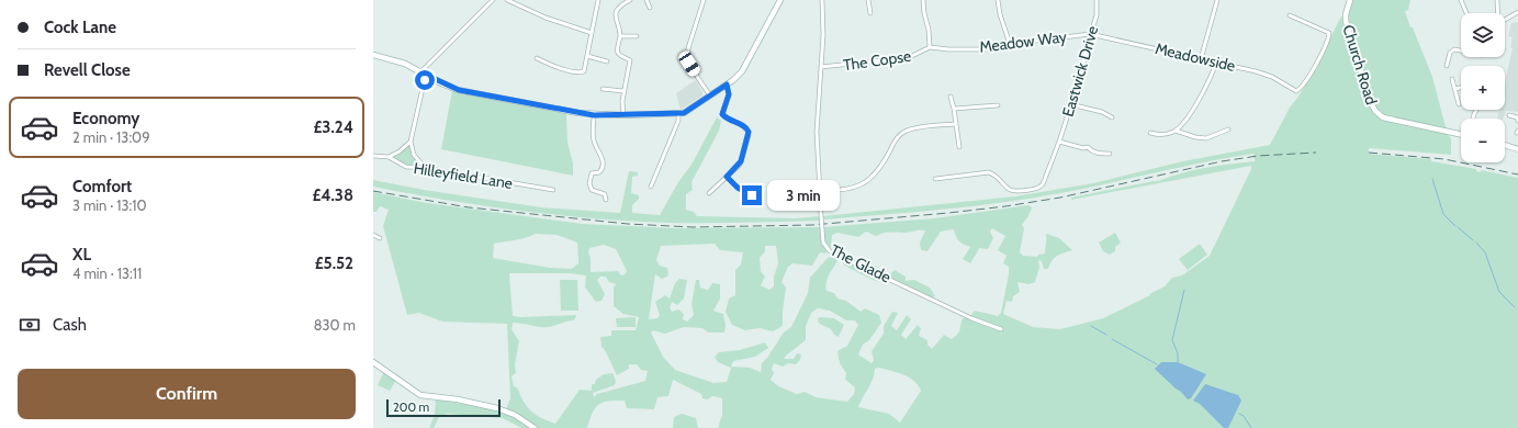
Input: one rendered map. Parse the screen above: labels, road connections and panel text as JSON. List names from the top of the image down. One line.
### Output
{"streets":{"street":["Meadow Way","Meadowside","The Copse","Church Road","Eastwick Drive","Hilleyfield Lane","The Glade"]},"crossings":[["Meadow Way","Meadowside"],["Meadow Way","The Copse"],["Meadow Way","Eastwick Drive"],["Meadowside","Eastwick Drive"],["The Copse","The Glade"]],"scale_bar":"200 m","page":{"banner":["Cock Lane","Revell Close"],"map_buttons":["+","−"],"list":[{"name":"Economy","note":"2 min · 13:09","value":"£3.24"},{"name":"Comfort","note":"3 min · 13:10","value":"£4.38"},{"name":"XL","note":"4 min · 13:11","value":"£5.52"}],"bubble":"3 min","pay":["Cash","830 m"],"buttons":"Confirm","scale":"200 m"}}
